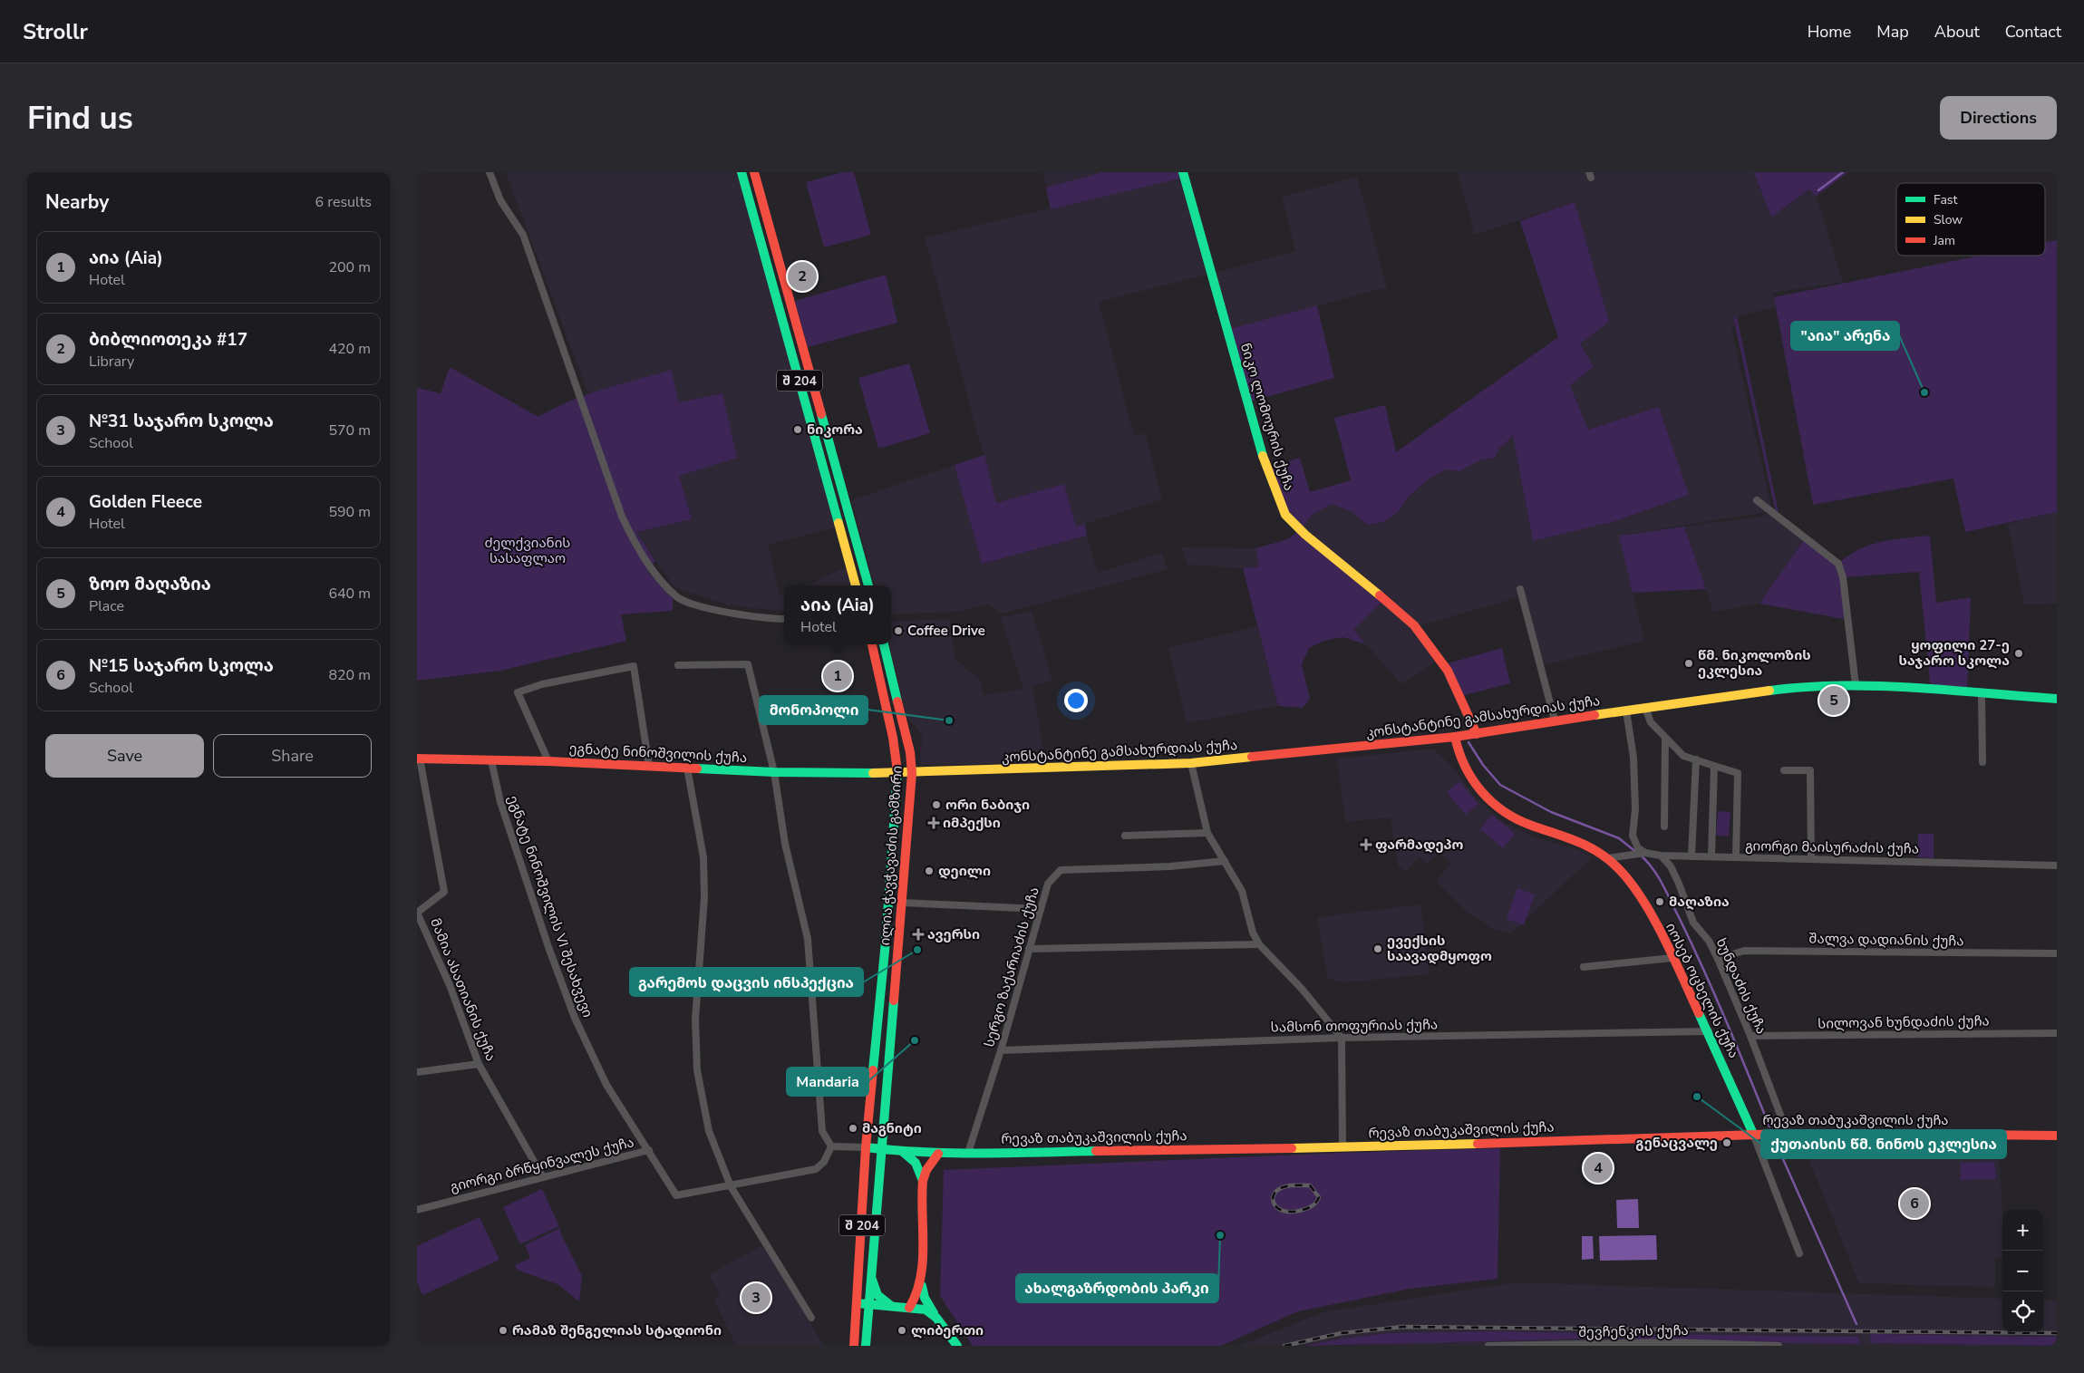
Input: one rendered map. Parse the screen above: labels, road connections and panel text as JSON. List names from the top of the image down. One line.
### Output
{"streets":{"main road":["შ 204","ნიკო ლომოურის ქუჩა","კონსტანტინე გამსახურდიას ქუჩა","ეგნატე ნინოშვილის ქუჩა","ილია ჭავჭავაძის გამზირი","იოსებ ოცხელის ქუჩა","რევაზ თაბუკაშვილის ქუჩა"],"street":["გიორგი მაისურაძის ქუჩა","ეგნატე ნინოშვილის VI შესახვევი","შალვა დადიანის ქუჩა","სერგო ზაქარიაძის ქუჩა","ხუნდაძის ქუჩა","მამია ასათიანის ქუჩა","სილოვან ხუნდაძის ქუჩა","სამსონ თოფურიას ქუჩა","გიორგი ბრწყინვალეს ქუჩა","შევჩენკოს ქუჩა"]},"crossings":[["ნიკო ლომოურის ქუჩა","კონსტანტინე გამსახურდიას ქუჩა"],["კონსტანტინე გამსახურდიას ქუჩა","ეგნატე ნინოშვილის ქუჩა"],["კონსტანტინე გამსახურდიას ქუჩა","ილია ჭავჭავაძის გამზირი"],["კონსტანტინე გამსახურდიას ქუჩა","იოსებ ოცხელის ქუჩა"],["ეგნატე ნინოშვილის ქუჩა","ილია ჭავჭავაძის გამზირი"],["ეგნატე ნინოშვილის ქუჩა","ეგნატე ნინოშვილის VI შესახვევი"],["ეგნატე ნინოშვილის ქუჩა","მამია ასათიანის ქუჩა"],["გიორგი მაისურაძის ქუჩა","ხუნდაძის ქუჩა"],["გიორგი მაისურაძის ქუჩა","იოსებ ოცხელის ქუჩა"],["ილია ჭავჭავაძის გამზირი","რევაზ თაბუკაშვილის ქუჩა"],["ეგნატე ნინოშვილის VI შესახვევი","გიორგი ბრწყინვალეს ქუჩა"],["შალვა დადიანის ქუჩა","ხუნდაძის ქუჩა"],["სერგო ზაქარიაძის ქუჩა","სამსონ თოფურიას ქუჩა"],["სერგო ზაქარიაძის ქუჩა","რევაზ თაბუკაშვილის ქუჩა"],["ხუნდაძის ქუჩა","სილოვან ხუნდაძის ქუჩა"],["ხუნდაძის ქუჩა","რევაზ თაბუკაშვილის ქუჩა"],["მამია ასათიანის ქუჩა","გიორგი ბრწყინვალეს ქუჩა"],["იოსებ ოცხელის ქუჩა","სამსონ თოფურიას ქუჩა"],["იოსებ ოცხელის ქუჩა","რევაზ თაბუკაშვილის ქუჩა"]],"parks":["ძელქვიანის სასაფლაო"],"places":{"other":["\"აია\" არენა","ნიკორა","Coffee Drive","ყოფილი 27-ე საჯარო სკოლა","წმ. ნიკოლოზის ეკლესია","მონოპოლი","ორი ნაბიჯი","დეილი","მაღაზია","ევექსის საავადმყოფო","გარემოს დაცვის ინსპექცია","Mandaria","ქუთაისის წმ. ნინოს ეკლესია","მაგნიტი","გენაცვალე","ახალგაზრდობის პარკი","რამაზ შენგელიას სტადიონი","ლიბერთი"],"health":["იმპექსი","ფარმადეპო","ავერსი"]},"legend":["Fast","Slow","Jam"],"page":{"header":"Strollr","nav":["Home","Map","About","Contact"],"buttons":["Directions",["Save","Share"]],"title":"Find us","heading":["Nearby","6 results"],"list":[{"mark":"1","name":"აია (Aia)","note":"Hotel","value":"200 m"},{"mark":"2","name":"ბიბლიოთეკა #17","note":"Library","value":"420 m"},{"mark":"3","name":"№31 საჯარო სკოლა","note":"School","value":"570 m"},{"mark":"4","name":"Golden Fleece","note":"Hotel","value":"590 m"},{"mark":"5","name":"ზოო მაღაზია","note":"Place","value":"640 m"},{"mark":"6","name":"№15 საჯარო სკოლა","note":"School","value":"820 m"}],"pins":["2","1","5","4","6","3"],"popup":["აია (Aia)","Hotel"],"map_buttons":["+","−"]}}
